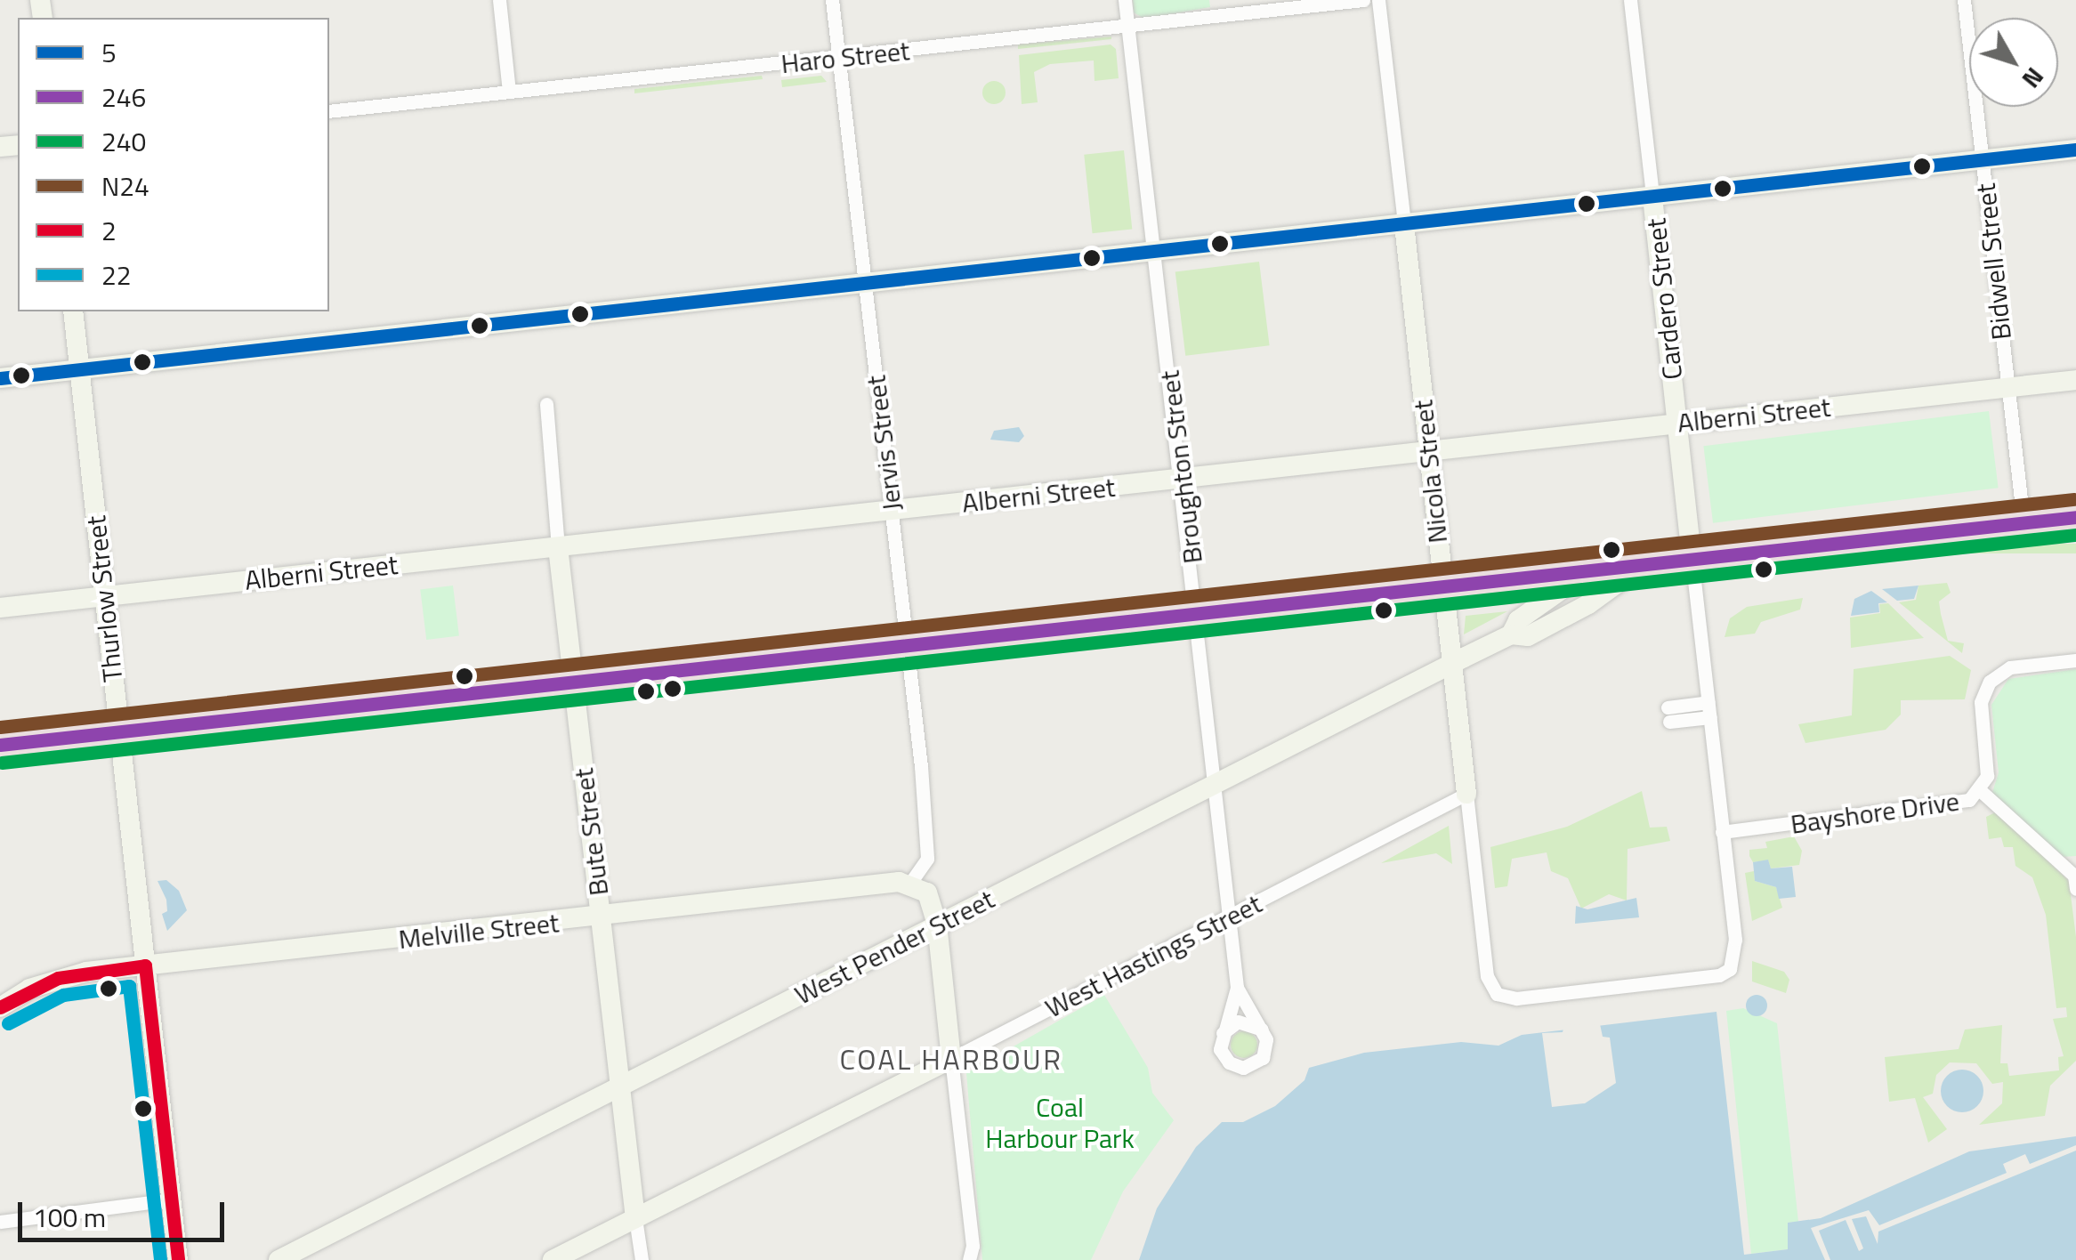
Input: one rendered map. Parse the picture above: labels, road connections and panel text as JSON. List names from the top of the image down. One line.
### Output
{"streets":{"street":["Haro Street","Bidwell Street","Cardero Street","Alberni Street","Jervis Street","Broughton Street","Nicola Street","Thurlow Street","Bayshore Drive","Bute Street","Melville Street","West Pender Street","West Hastings Street"]},"crossings":[["Haro Street","Jervis Street"],["Haro Street","Broughton Street"],["Bidwell Street","Alberni Street"],["Cardero Street","Alberni Street"],["Cardero Street","Nicola Street"],["Cardero Street","Bayshore Drive"],["Alberni Street","Jervis Street"],["Alberni Street","Broughton Street"],["Alberni Street","Nicola Street"],["Alberni Street","Thurlow Street"],["Alberni Street","Bute Street"],["Jervis Street","Melville Street"],["Broughton Street","West Pender Street"],["Broughton Street","West Hastings Street"],["Nicola Street","West Pender Street"],["Nicola Street","West Hastings Street"],["Thurlow Street","Melville Street"],["Bute Street","Melville Street"],["Bute Street","West Pender Street"],["Bute Street","West Hastings Street"]],"districts":["COAL HARBOUR"],"parks":["Coal Harbour Park"],"lines":["transit line 5","transit line N24","transit line 246","transit line 240","transit line 2","transit line 22"],"legend":["5","246","240","N24","2","22"],"scale_bar":"100 m","north":"bottom right"}
